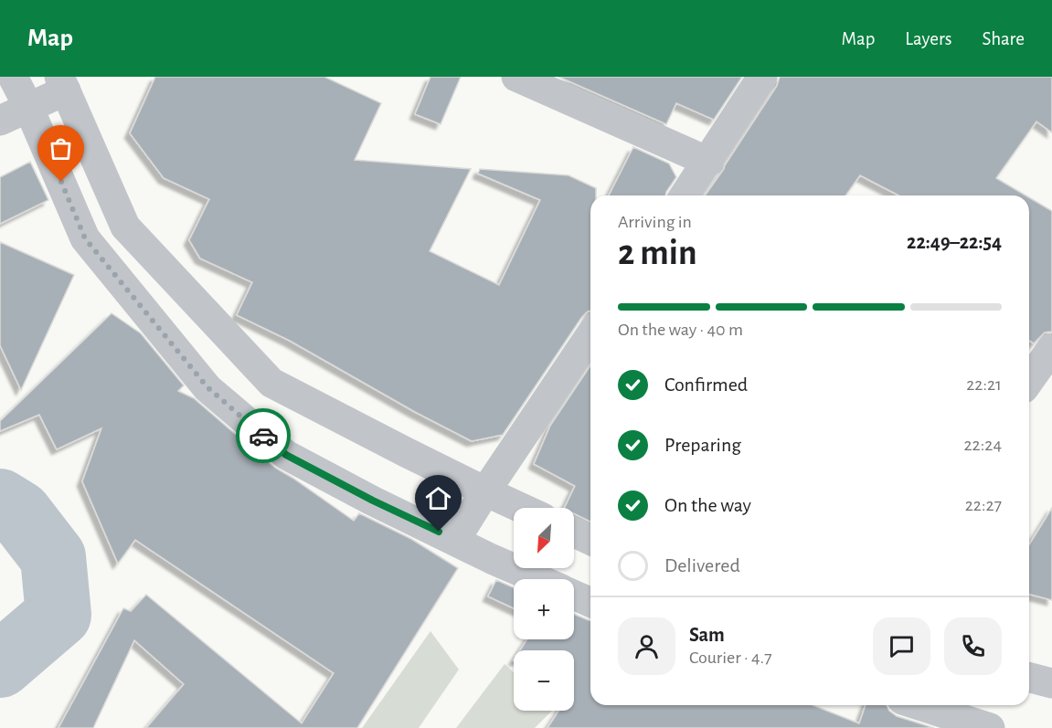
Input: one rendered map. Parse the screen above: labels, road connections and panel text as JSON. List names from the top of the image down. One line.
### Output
{"north":"bottom left","page":{"header":"Map","nav":["Map","Layers","Share"],"heading":["2 min","Arriving in","22:49–22:54"],"panel":["Sam","Courier · 4.7"],"bar":"On the way · 40 m","list":[["Confirmed","22:21"],["Preparing","22:24"],["On the way","22:27"],"Delivered"],"map_buttons":["+","−"]}}
